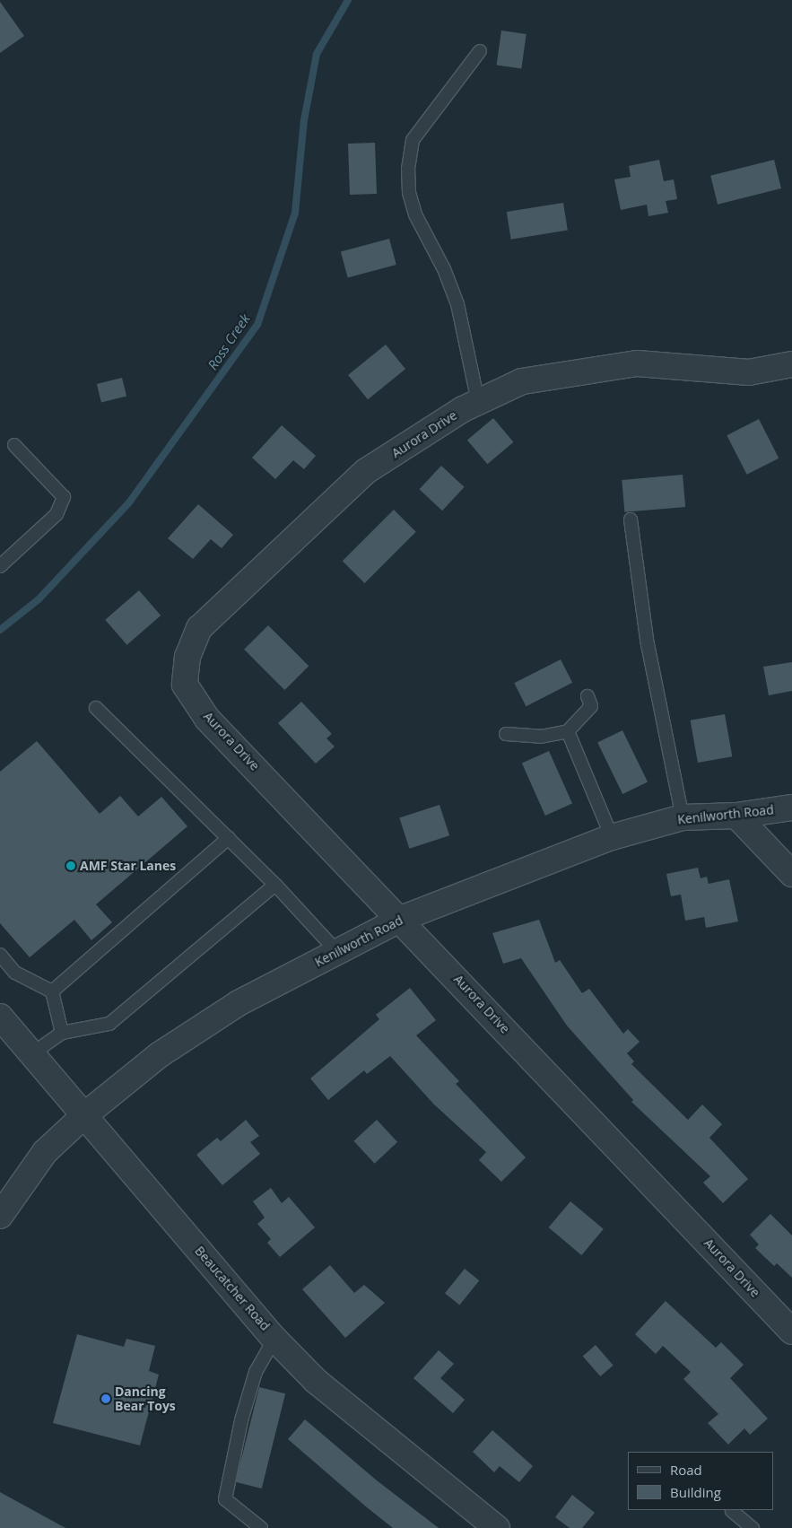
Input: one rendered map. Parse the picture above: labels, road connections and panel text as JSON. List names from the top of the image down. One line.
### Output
{"streets":{"street":["Aurora Drive","Kenilworth Road","Beaucatcher Road"]},"crossings":[["Aurora Drive","Kenilworth Road"],["Kenilworth Road","Beaucatcher Road"]],"water":["Ross Creek"],"places":["AMF Star Lanes","Dancing Bear Toys"],"legend":["Road","Building"]}
